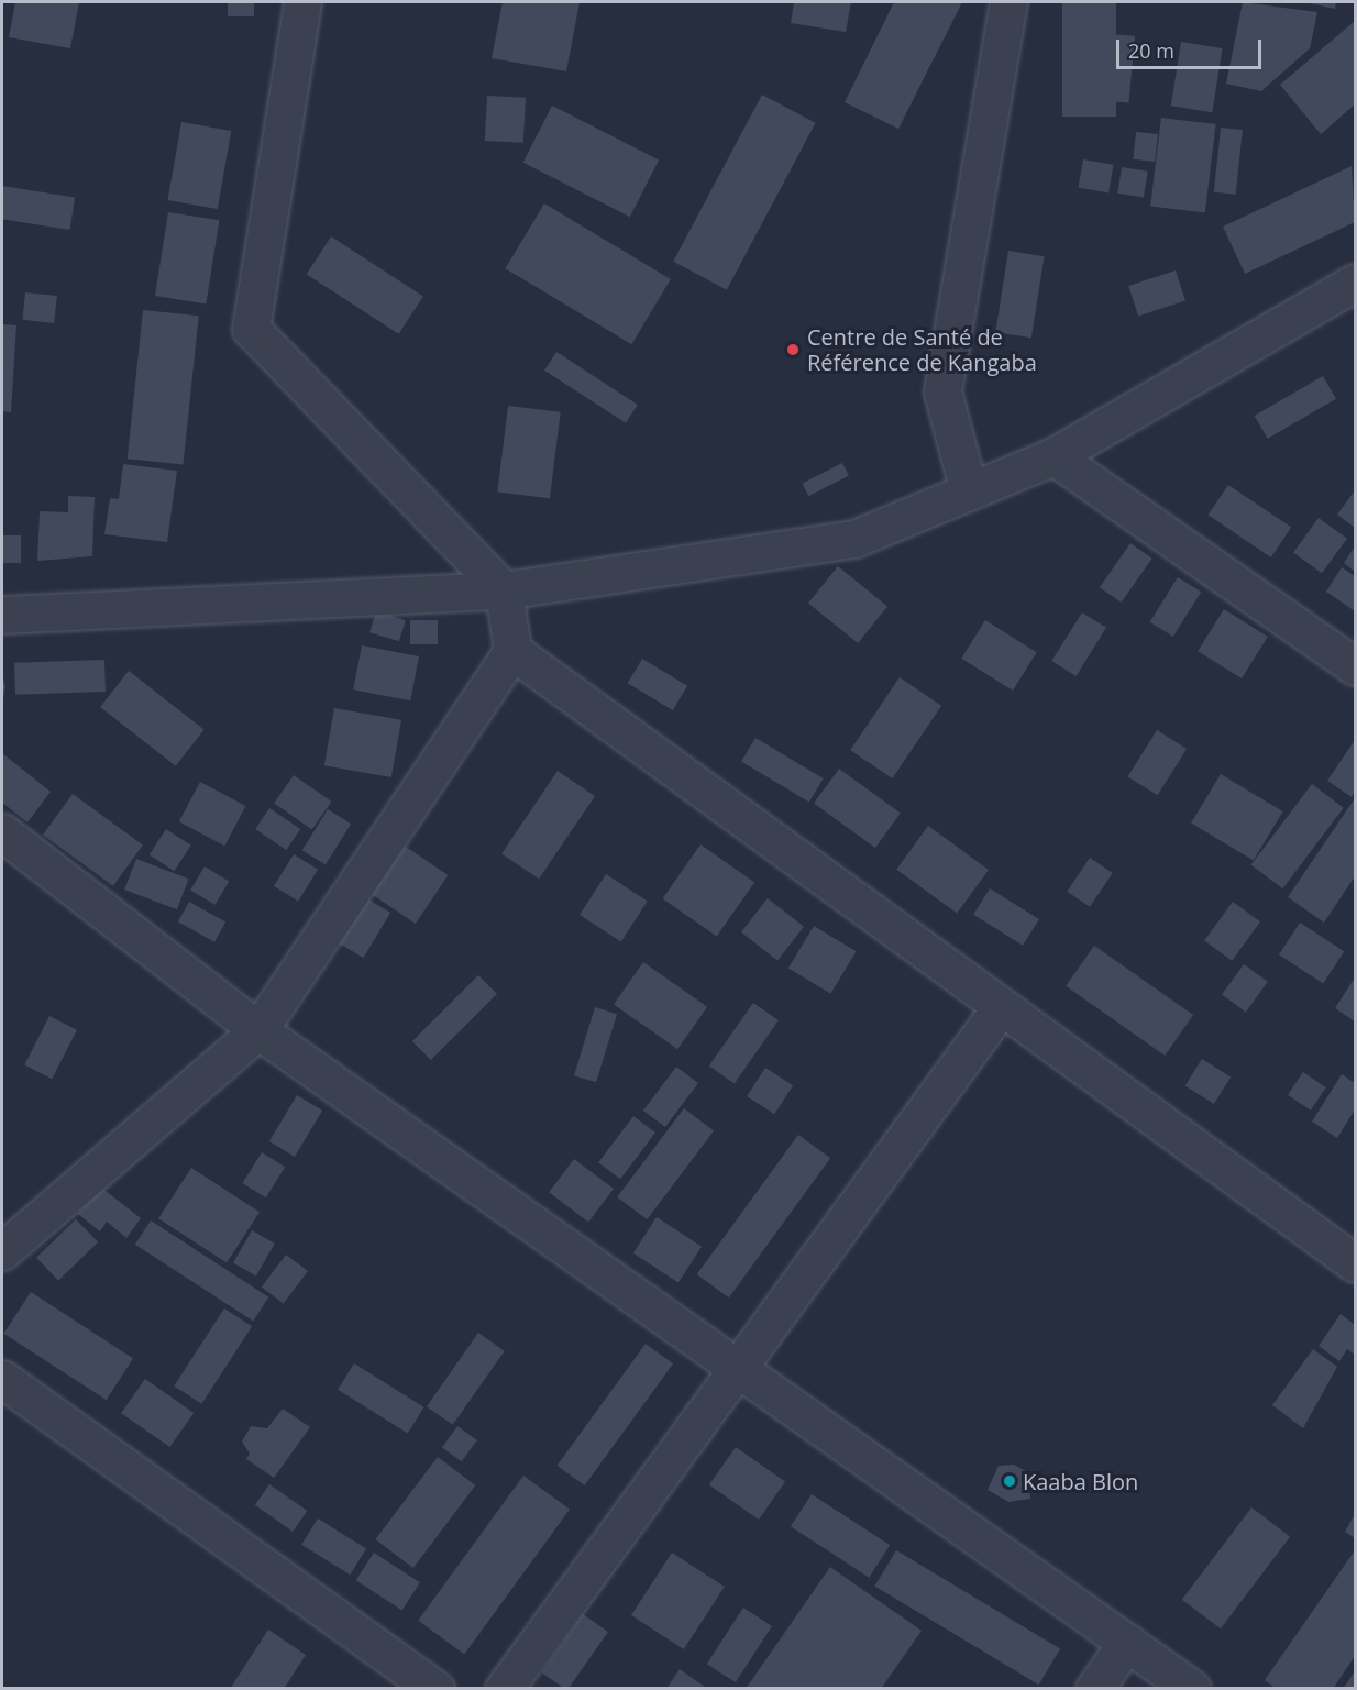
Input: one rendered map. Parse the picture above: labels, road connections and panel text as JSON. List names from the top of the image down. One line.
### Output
{"places":["Centre de Santé de Référence de Kangaba","Kaaba Blon"],"scale_bar":"20 m"}
